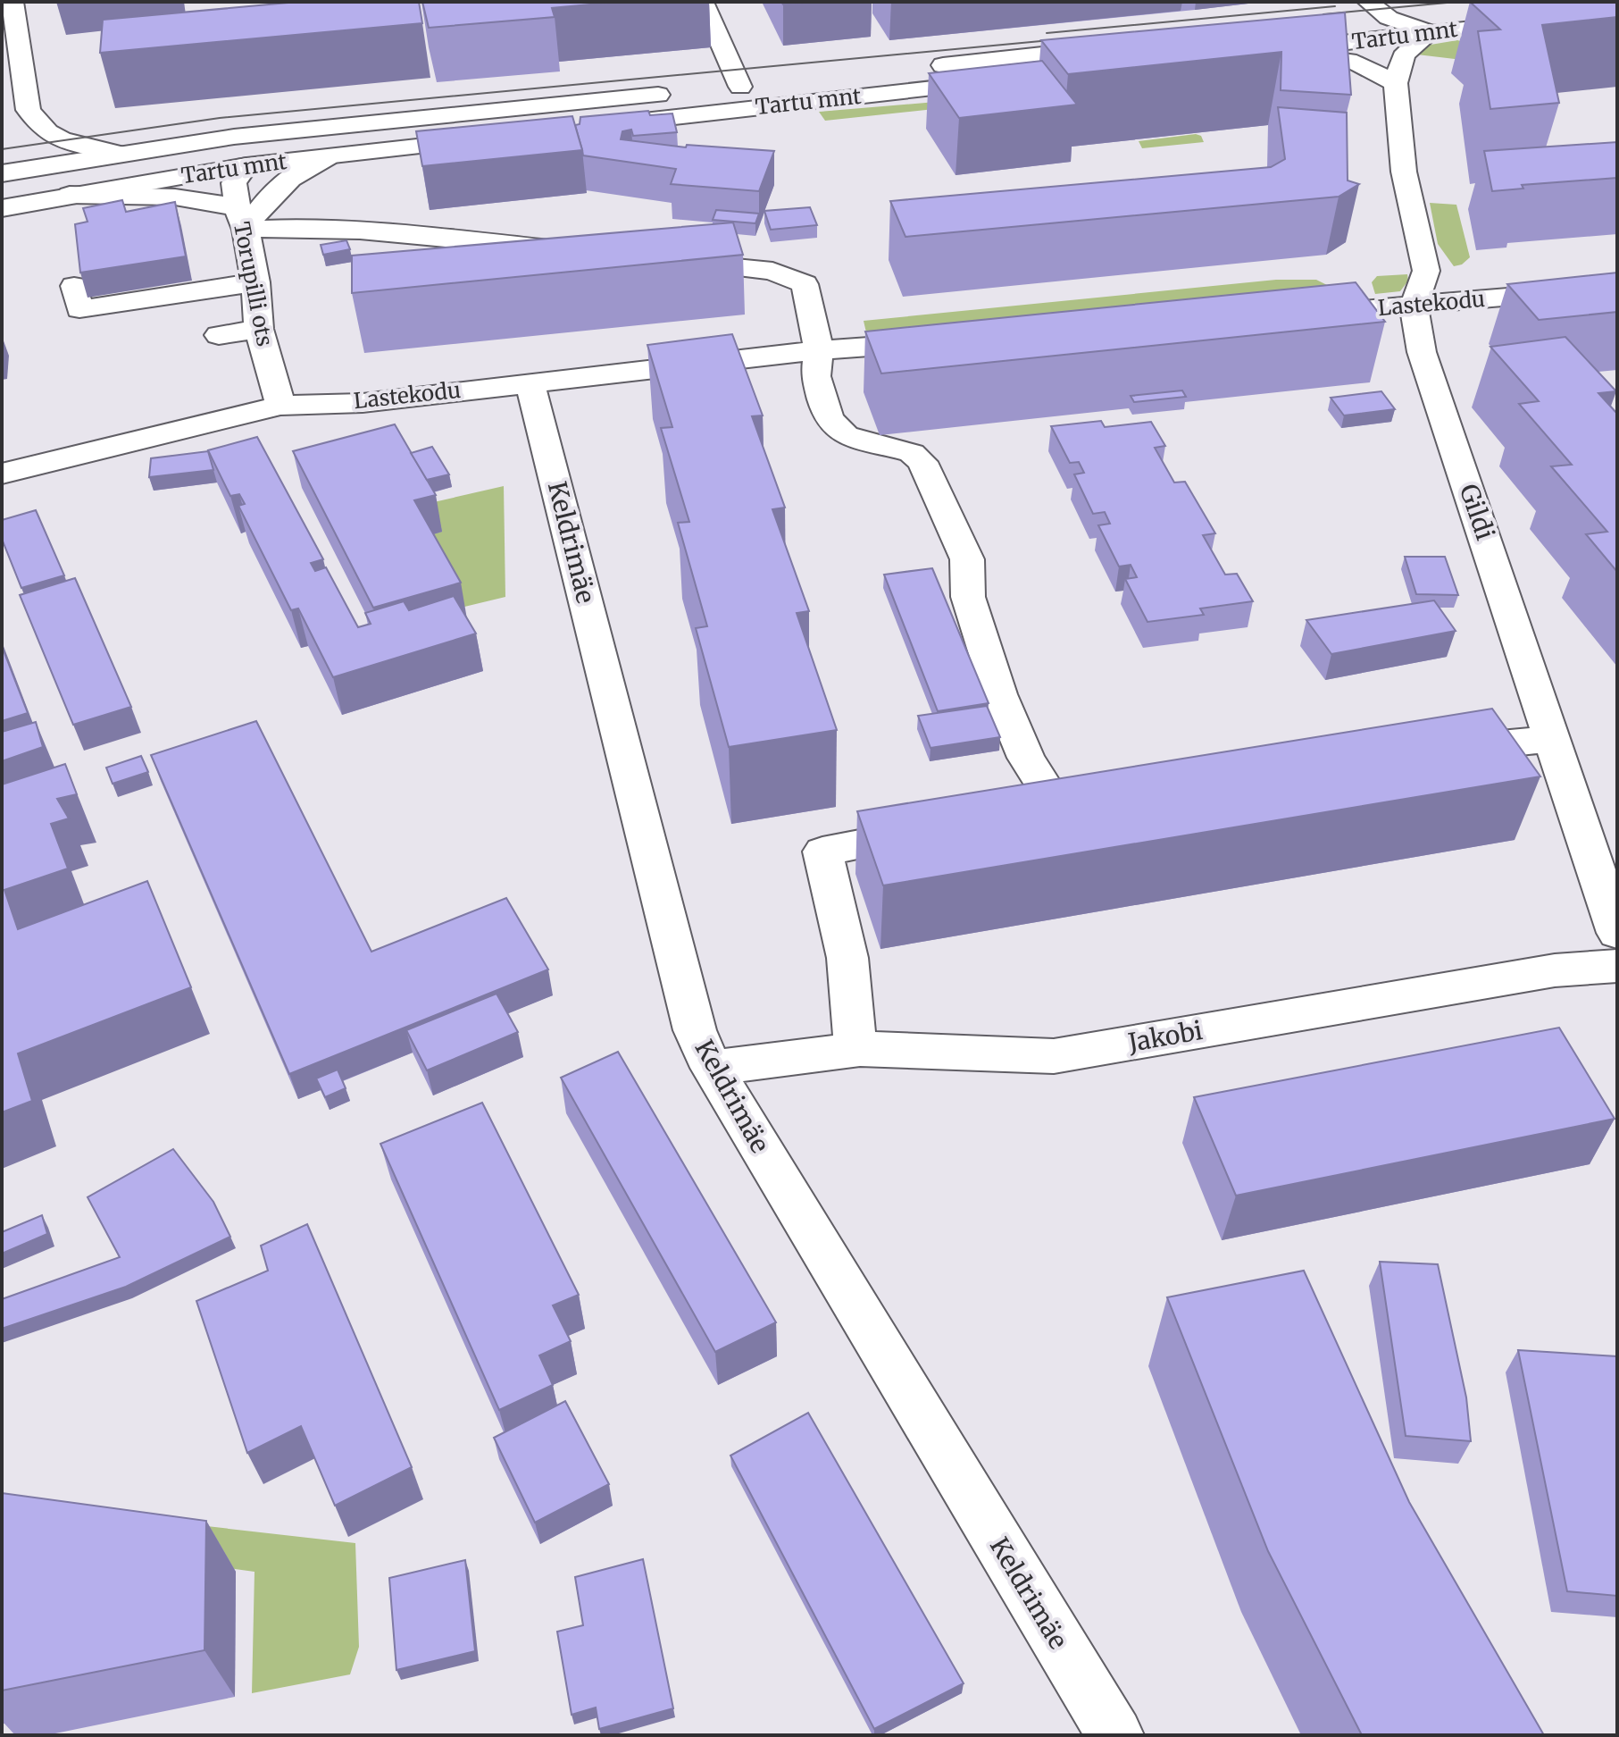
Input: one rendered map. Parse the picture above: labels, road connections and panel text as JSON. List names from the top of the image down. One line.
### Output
{"streets":{"street":["Tartu mnt","Torupilli ots","Lastekodu","Gildi","Keldrimäe","Jakobi"]},"crossings":[["Tartu mnt","Torupilli ots"],["Tartu mnt","Gildi"],["Torupilli ots","Lastekodu"],["Lastekodu","Gildi"],["Lastekodu","Keldrimäe"],["Keldrimäe","Jakobi"]]}
